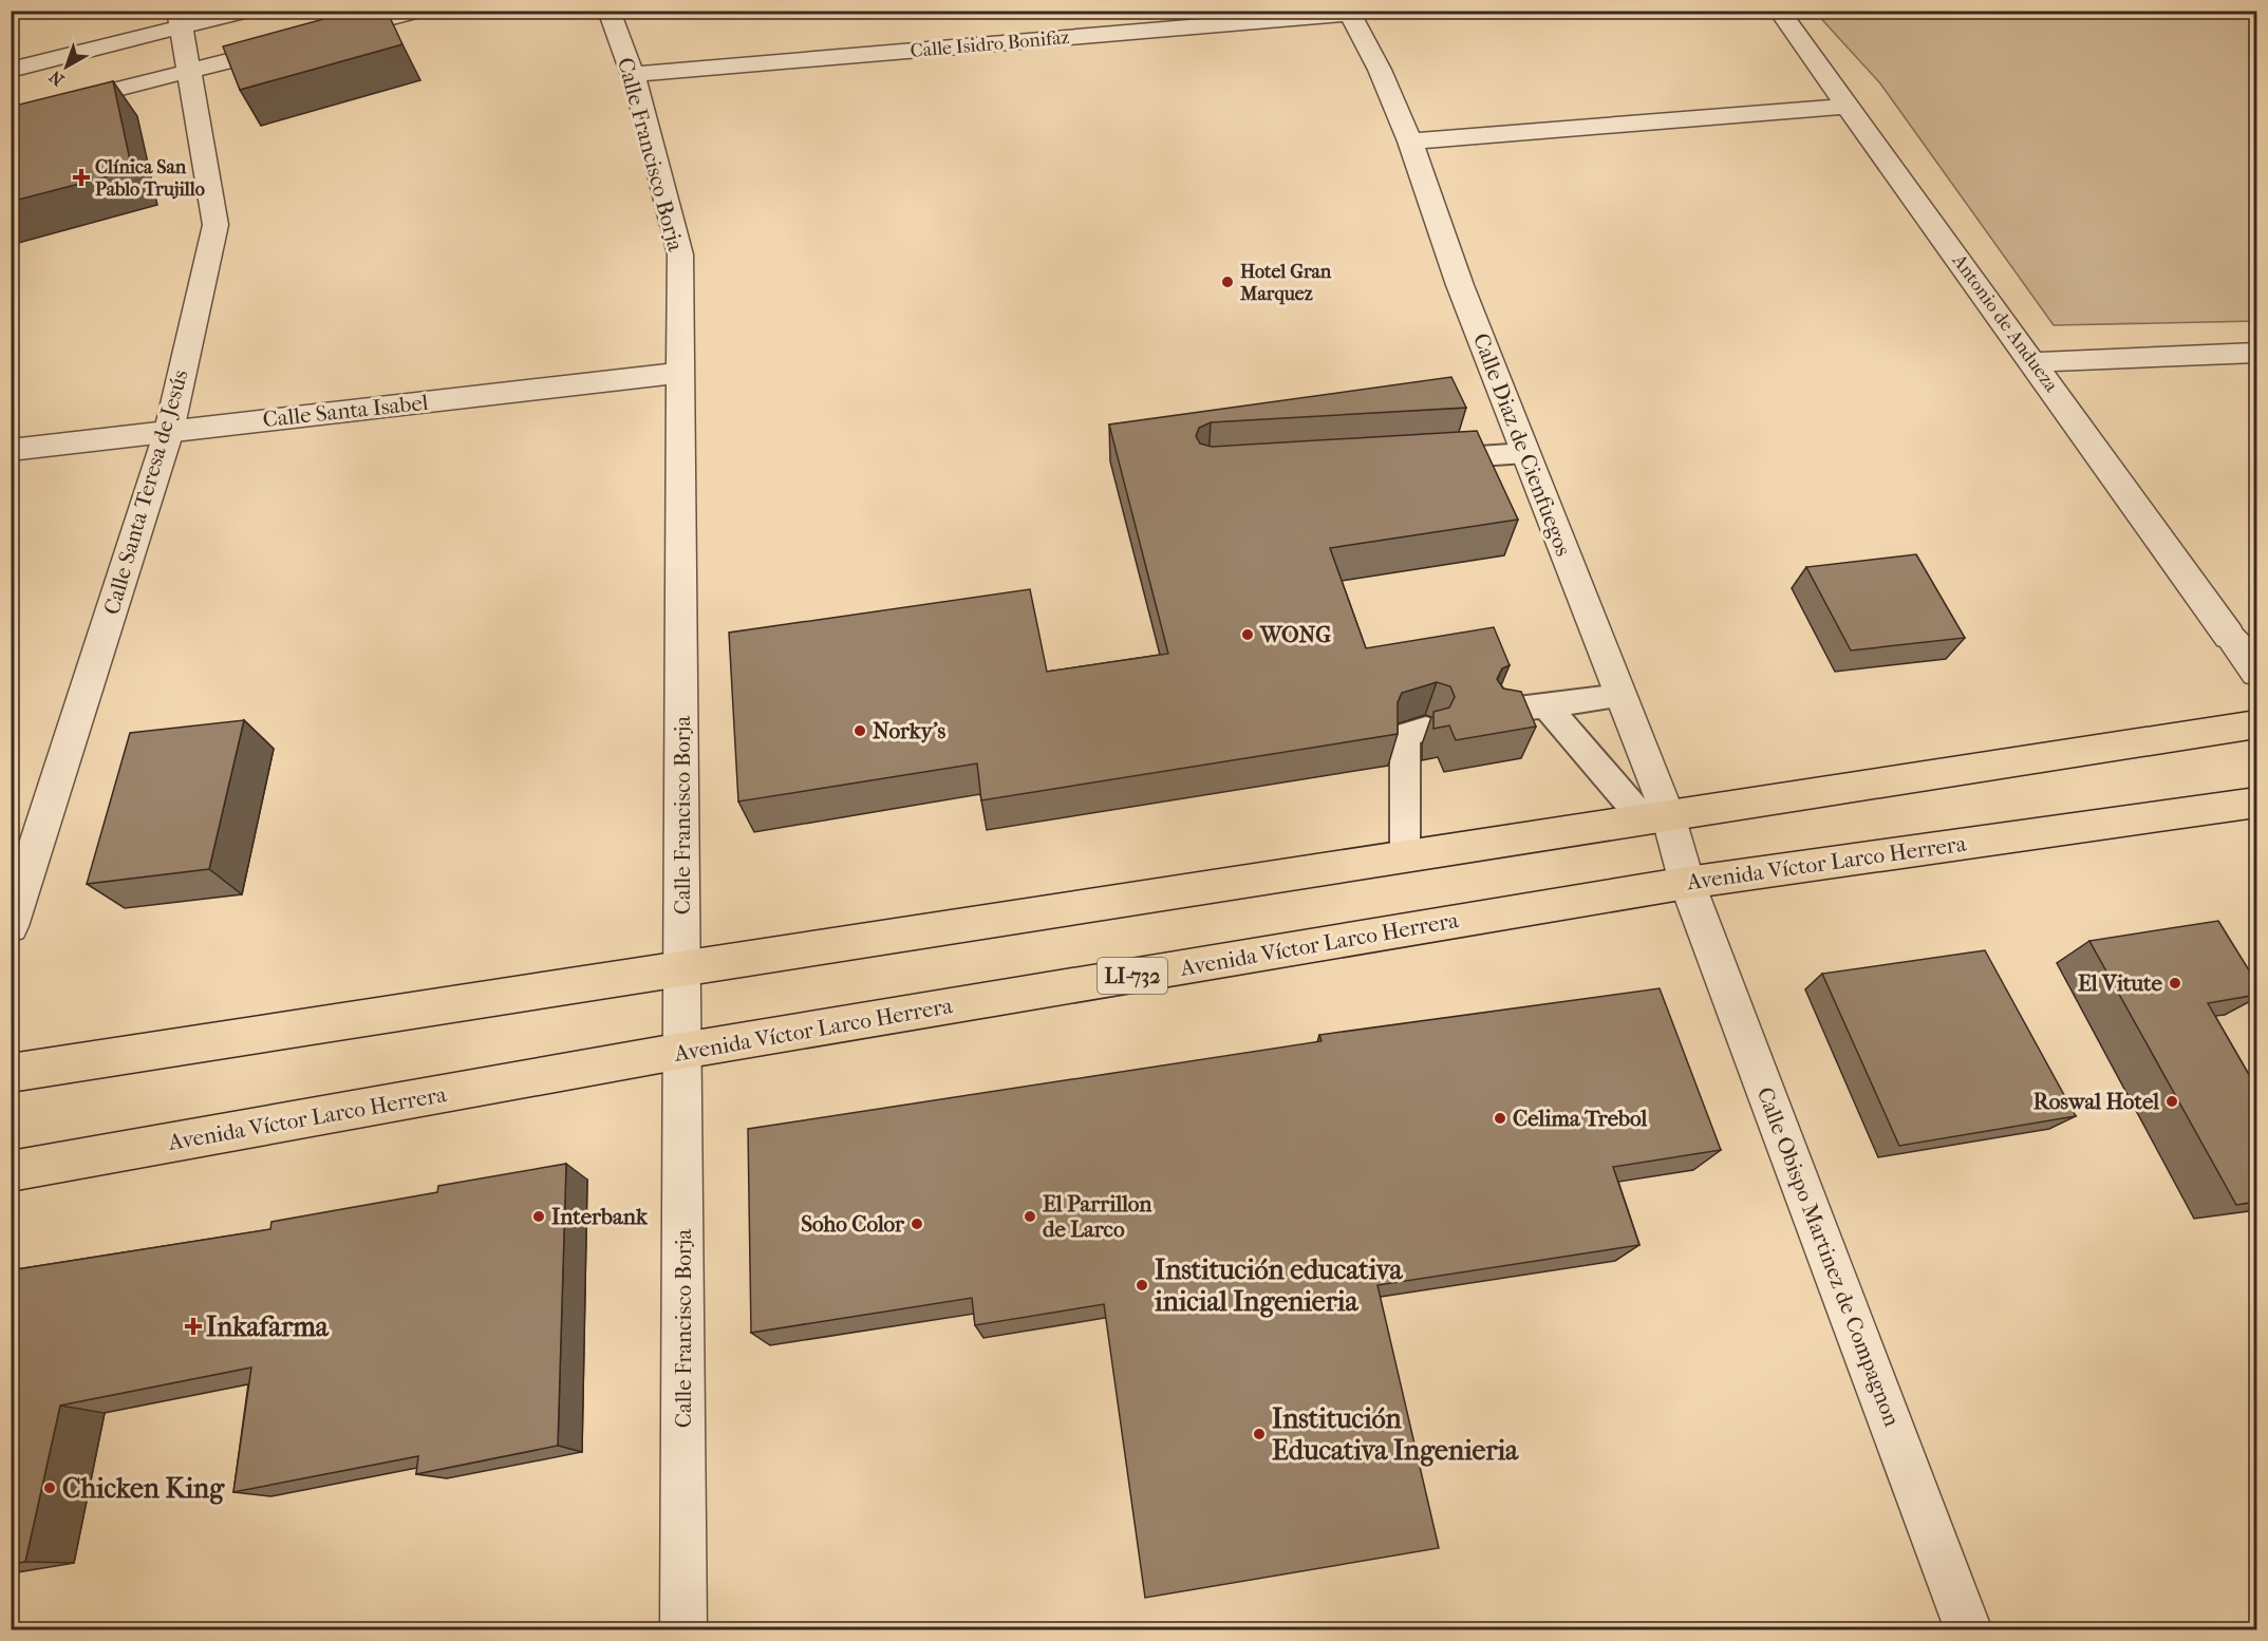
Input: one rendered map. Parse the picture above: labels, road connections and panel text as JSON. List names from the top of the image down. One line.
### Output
{"streets":{"main road":["Avenida Víctor Larco Herrera","LI-732"],"street":["Calle Isidro Bonifaz","Calle Francisco Borja","Antonio de Andueza","Calle Santa Isabel","Calle Diaz de Cienfuegos","Calle Santa Teresa de Jesús","Calle Obispo Martinez de Compagnon"]},"crossings":[["Calle Isidro Bonifaz","Calle Francisco Borja"],["Calle Isidro Bonifaz","Calle Diaz de Cienfuegos"],["Calle Francisco Borja","Calle Santa Isabel"],["Calle Francisco Borja","Avenida Víctor Larco Herrera"],["Calle Santa Isabel","Calle Santa Teresa de Jesús"],["Calle Diaz de Cienfuegos","Avenida Víctor Larco Herrera"],["Calle Diaz de Cienfuegos","Calle Obispo Martinez de Compagnon"],["Avenida Víctor Larco Herrera","Calle Obispo Martinez de Compagnon"]],"places":{"health":["Clínica San Pablo Trujillo","Inkafarma"],"other":["Hotel Gran Marquez","WONG","Norky's","El Vitute","Roswal Hotel","Celima Trebol","Interbank","El Parrillon de Larco","Soho Color","Institución educativa inicial Ingenieria","Institución Educativa Ingenieria","Chicken King"]},"north":"bottom left"}
